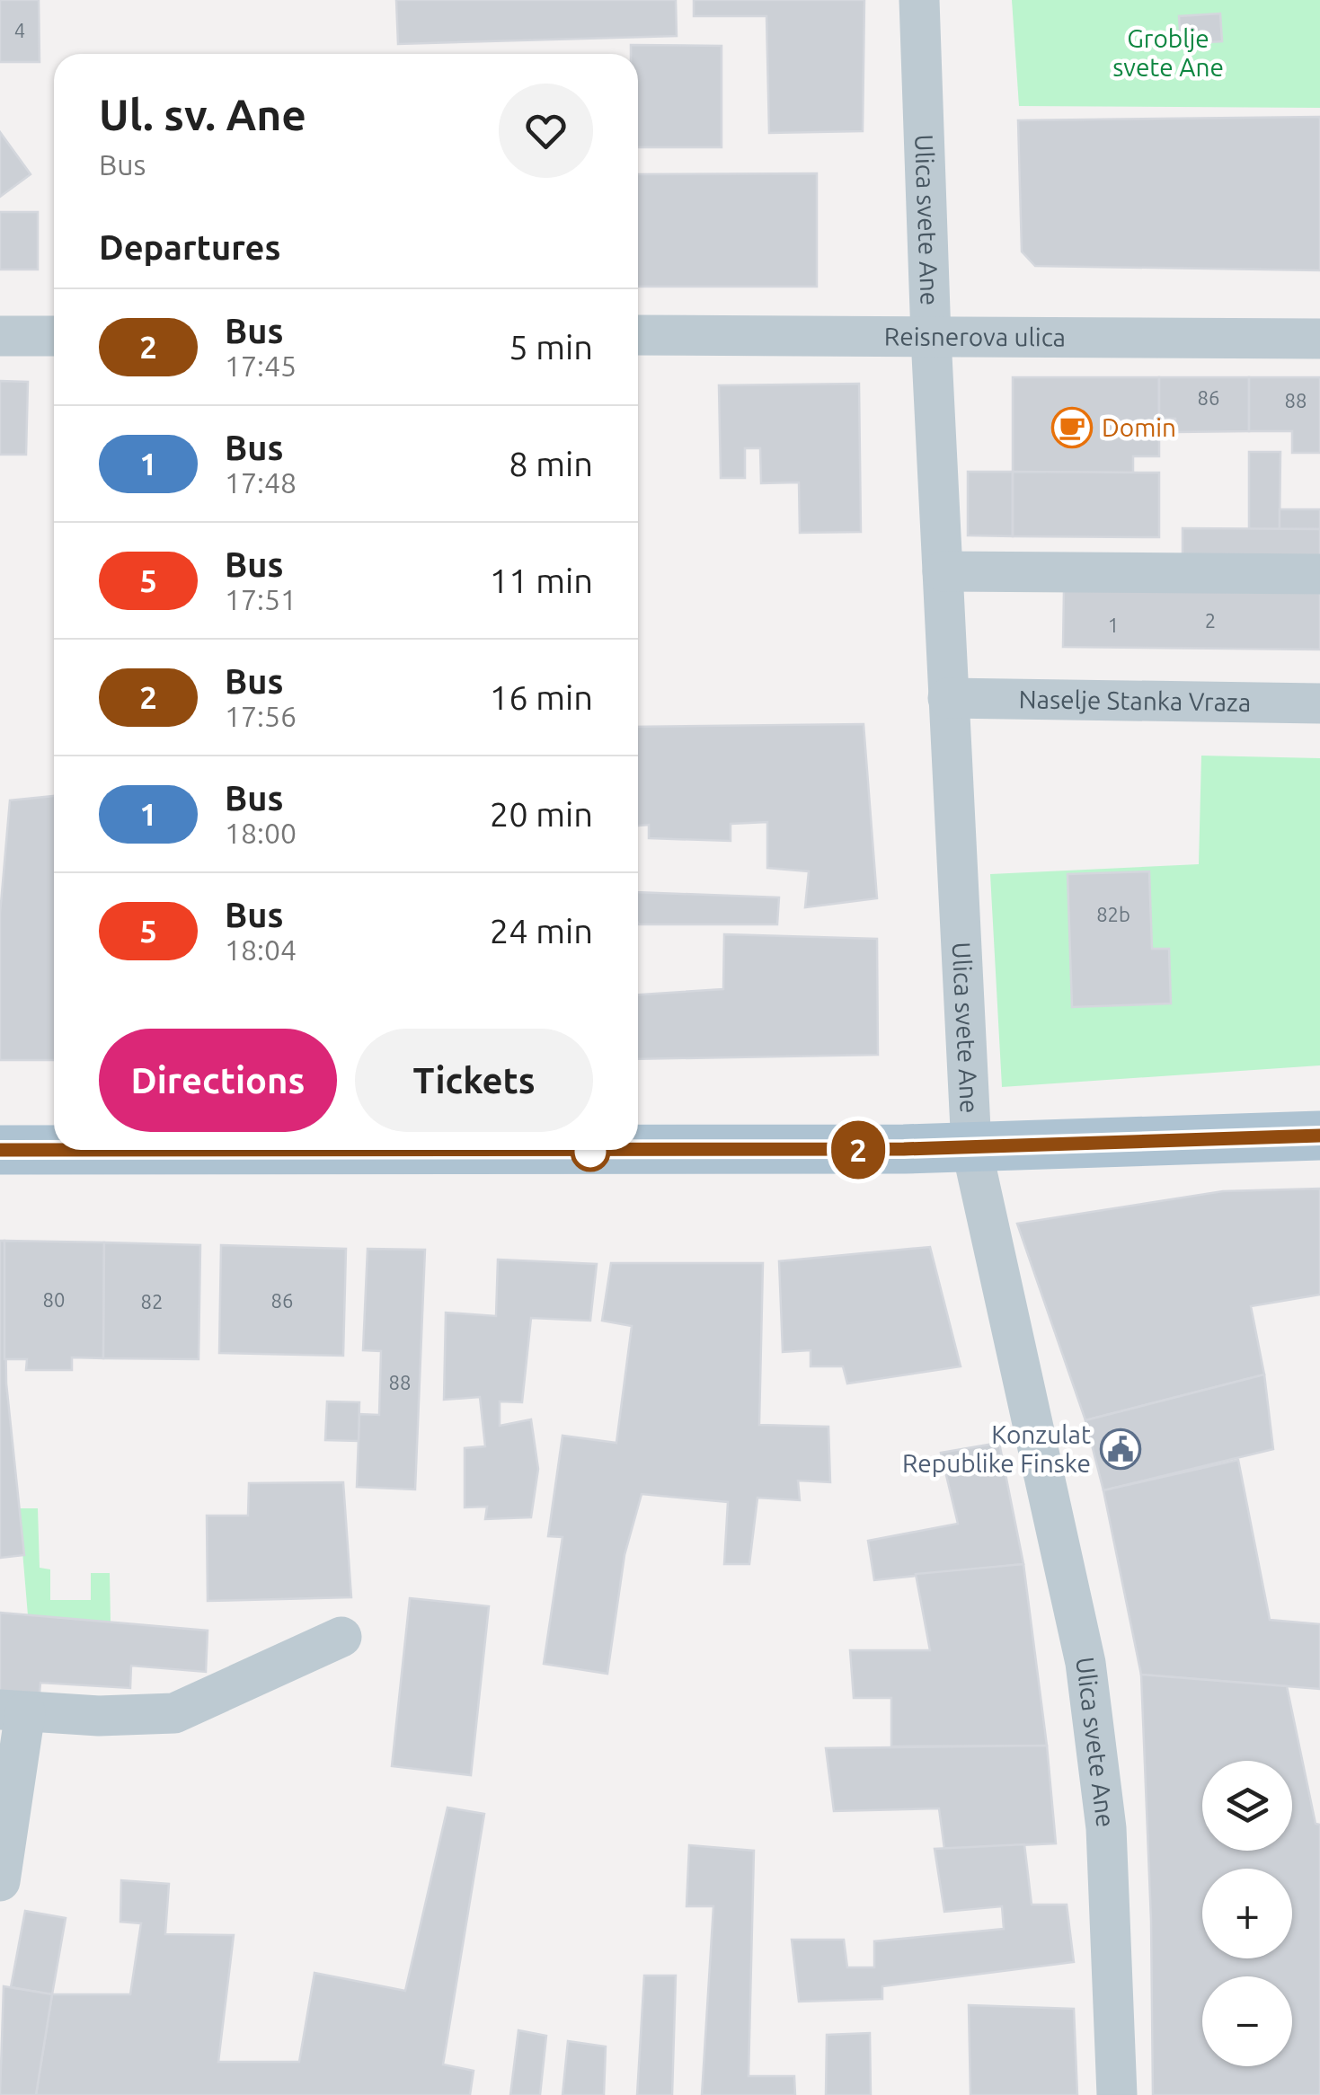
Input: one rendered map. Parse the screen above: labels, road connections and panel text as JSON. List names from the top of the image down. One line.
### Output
{"streets":{"street":["Ulica svete Ane","Reisnerova ulica","Naselje Stanka Vraza"]},"crossings":[["Ulica svete Ane","Reisnerova ulica"],["Ulica svete Ane","Naselje Stanka Vraza"]],"parks":["Groblje svete Ane"],"places":{"cafe":["Domin"],"public building":["Konzulat Republike Finske"]},"lines":["bus line 2"],"house_numbers":["4","86","88","2","1","82b","80","86","82","88"],"page":{"on_map":"2","heading":[["Ul. sv. Ane","Bus"],"Departures"],"list":[{"mark":"2","name":"Bus","note":"17:45","value":"5 min"},{"mark":"1","name":"Bus","note":"17:48","value":"8 min"},{"mark":"5","name":"Bus","note":"17:51","value":"11 min"},{"mark":"2","name":"Bus","note":"17:56","value":"16 min"},{"mark":"1","name":"Bus","note":"18:00","value":"20 min"},{"mark":"5","name":"Bus","note":"18:04","value":"24 min"}],"buttons":["Directions","Tickets"],"map_buttons":["+","−"]}}
